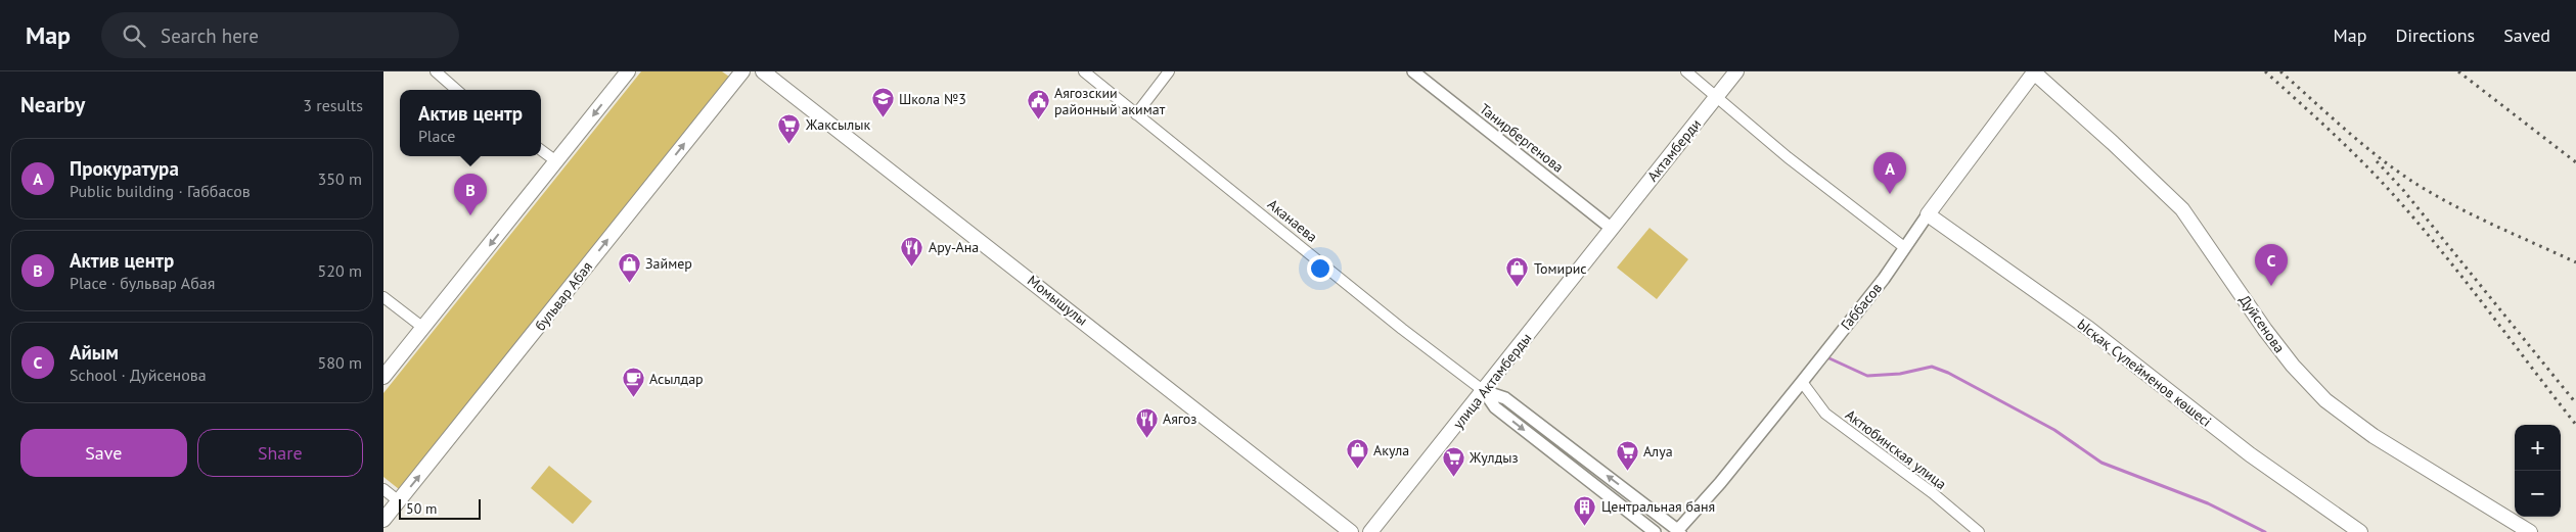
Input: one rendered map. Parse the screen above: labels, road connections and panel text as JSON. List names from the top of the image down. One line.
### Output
{"streets":{"main road":["Актамберди","бульвар Абая","Момышулы","Габбасов","Дуйсенова","Ысқақ Сүлейменов көшесі","улица Актамберды"],"street":["Танирбергенова","Аканаева","Актюбинская улица"]},"crossings":[["Танирбергенова","Актамберди"],["Танирбергенова","улица Актамберды"],["Актамберди","улица Актамберды"],["Аканаева","Габбасов"],["Аканаева","улица Актамберды"],["Габбасов","Дуйсенова"],["Габбасов","Ысқақ Сүлейменов көшесі"],["Габбасов","Актюбинская улица"]],"places":{"school or university":["Школа №3"],"public building":["Аягозскии районный акимат"],"supermarket":["Жаксылык","Алуа","Жулдыз"],"restaurant":["Ару-Ана","Аягоз"],"shop":["Займер","Томирис","Акула"],"cafe":["Асылдар"],"building":["Центральная баня"]},"scale_bar":"50 m","page":{"header":"Map","search":"Search here","nav":["Map","Directions","Saved"],"heading":["Nearby","3 results"],"popup":["Актив центр","Place"],"list":[{"mark":"A","name":"Прокуратура","note":"Public building · Габбасов","value":"350 m"},{"mark":"B","name":"Актив центр","note":"Place · бульвар Абая","value":"520 m"},{"mark":"C","name":"Айым","note":"School · Дуйсенова","value":"580 m"}],"pins":["A","B","C"],"buttons":["Save","Share"],"map_buttons":["+","−"],"scale":"50 m"}}
